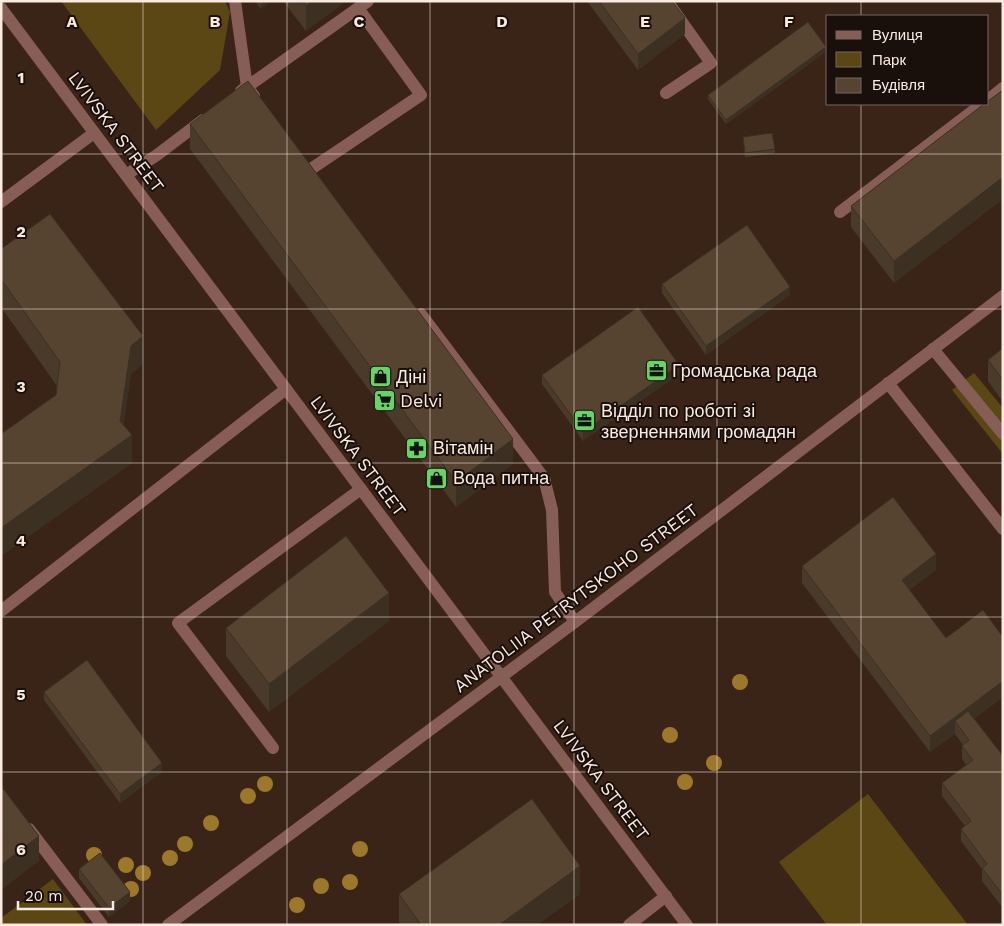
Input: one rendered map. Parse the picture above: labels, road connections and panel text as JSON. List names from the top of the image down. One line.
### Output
{"streets":{"street":["LVIVSKA STREET","ANATOLIIA PETRYTSKOHO STREET"]},"crossings":[["LVIVSKA STREET","ANATOLIIA PETRYTSKOHO STREET"]],"places":{"office":["Громадська рада","Відділ по роботі зі зверненнями громадян"],"shop":["Діні","Вода питна"],"supermarket":["Delvi"],"pharmacy":["Вітамін"]},"legend":["Вулиця","Парк","Будівля"],"scale_bar":"20 m","grid":{"columns":["A","B","C","D","E","F"],"rows":["1","2","3","4","5","6"]}}
